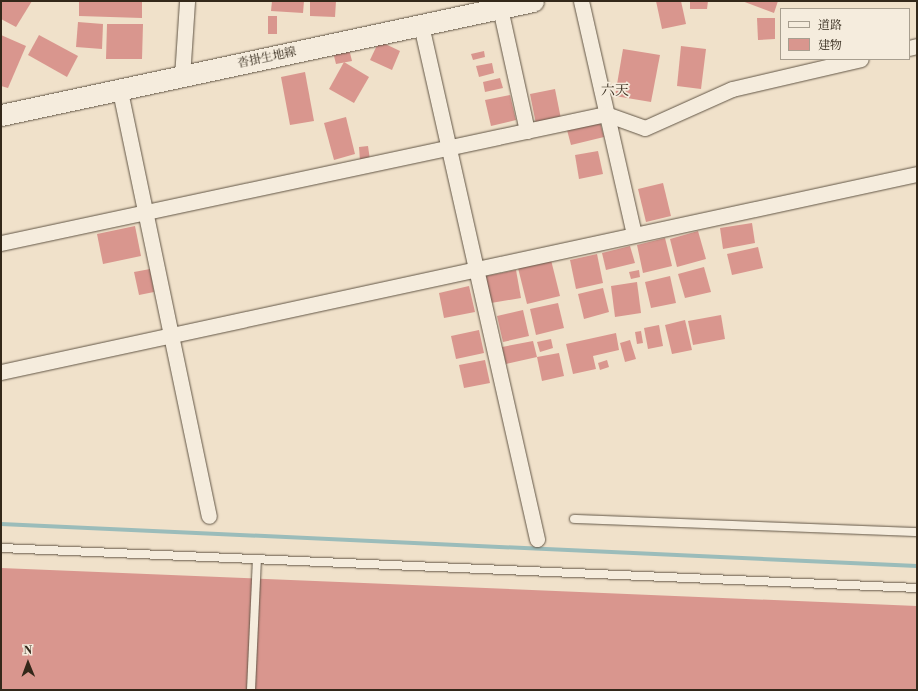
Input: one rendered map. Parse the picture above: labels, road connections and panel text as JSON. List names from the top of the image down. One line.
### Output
{"streets":{"main road":["沓掛生地線"]},"districts":["六天"],"legend":["道路","建物"],"north":"top"}
